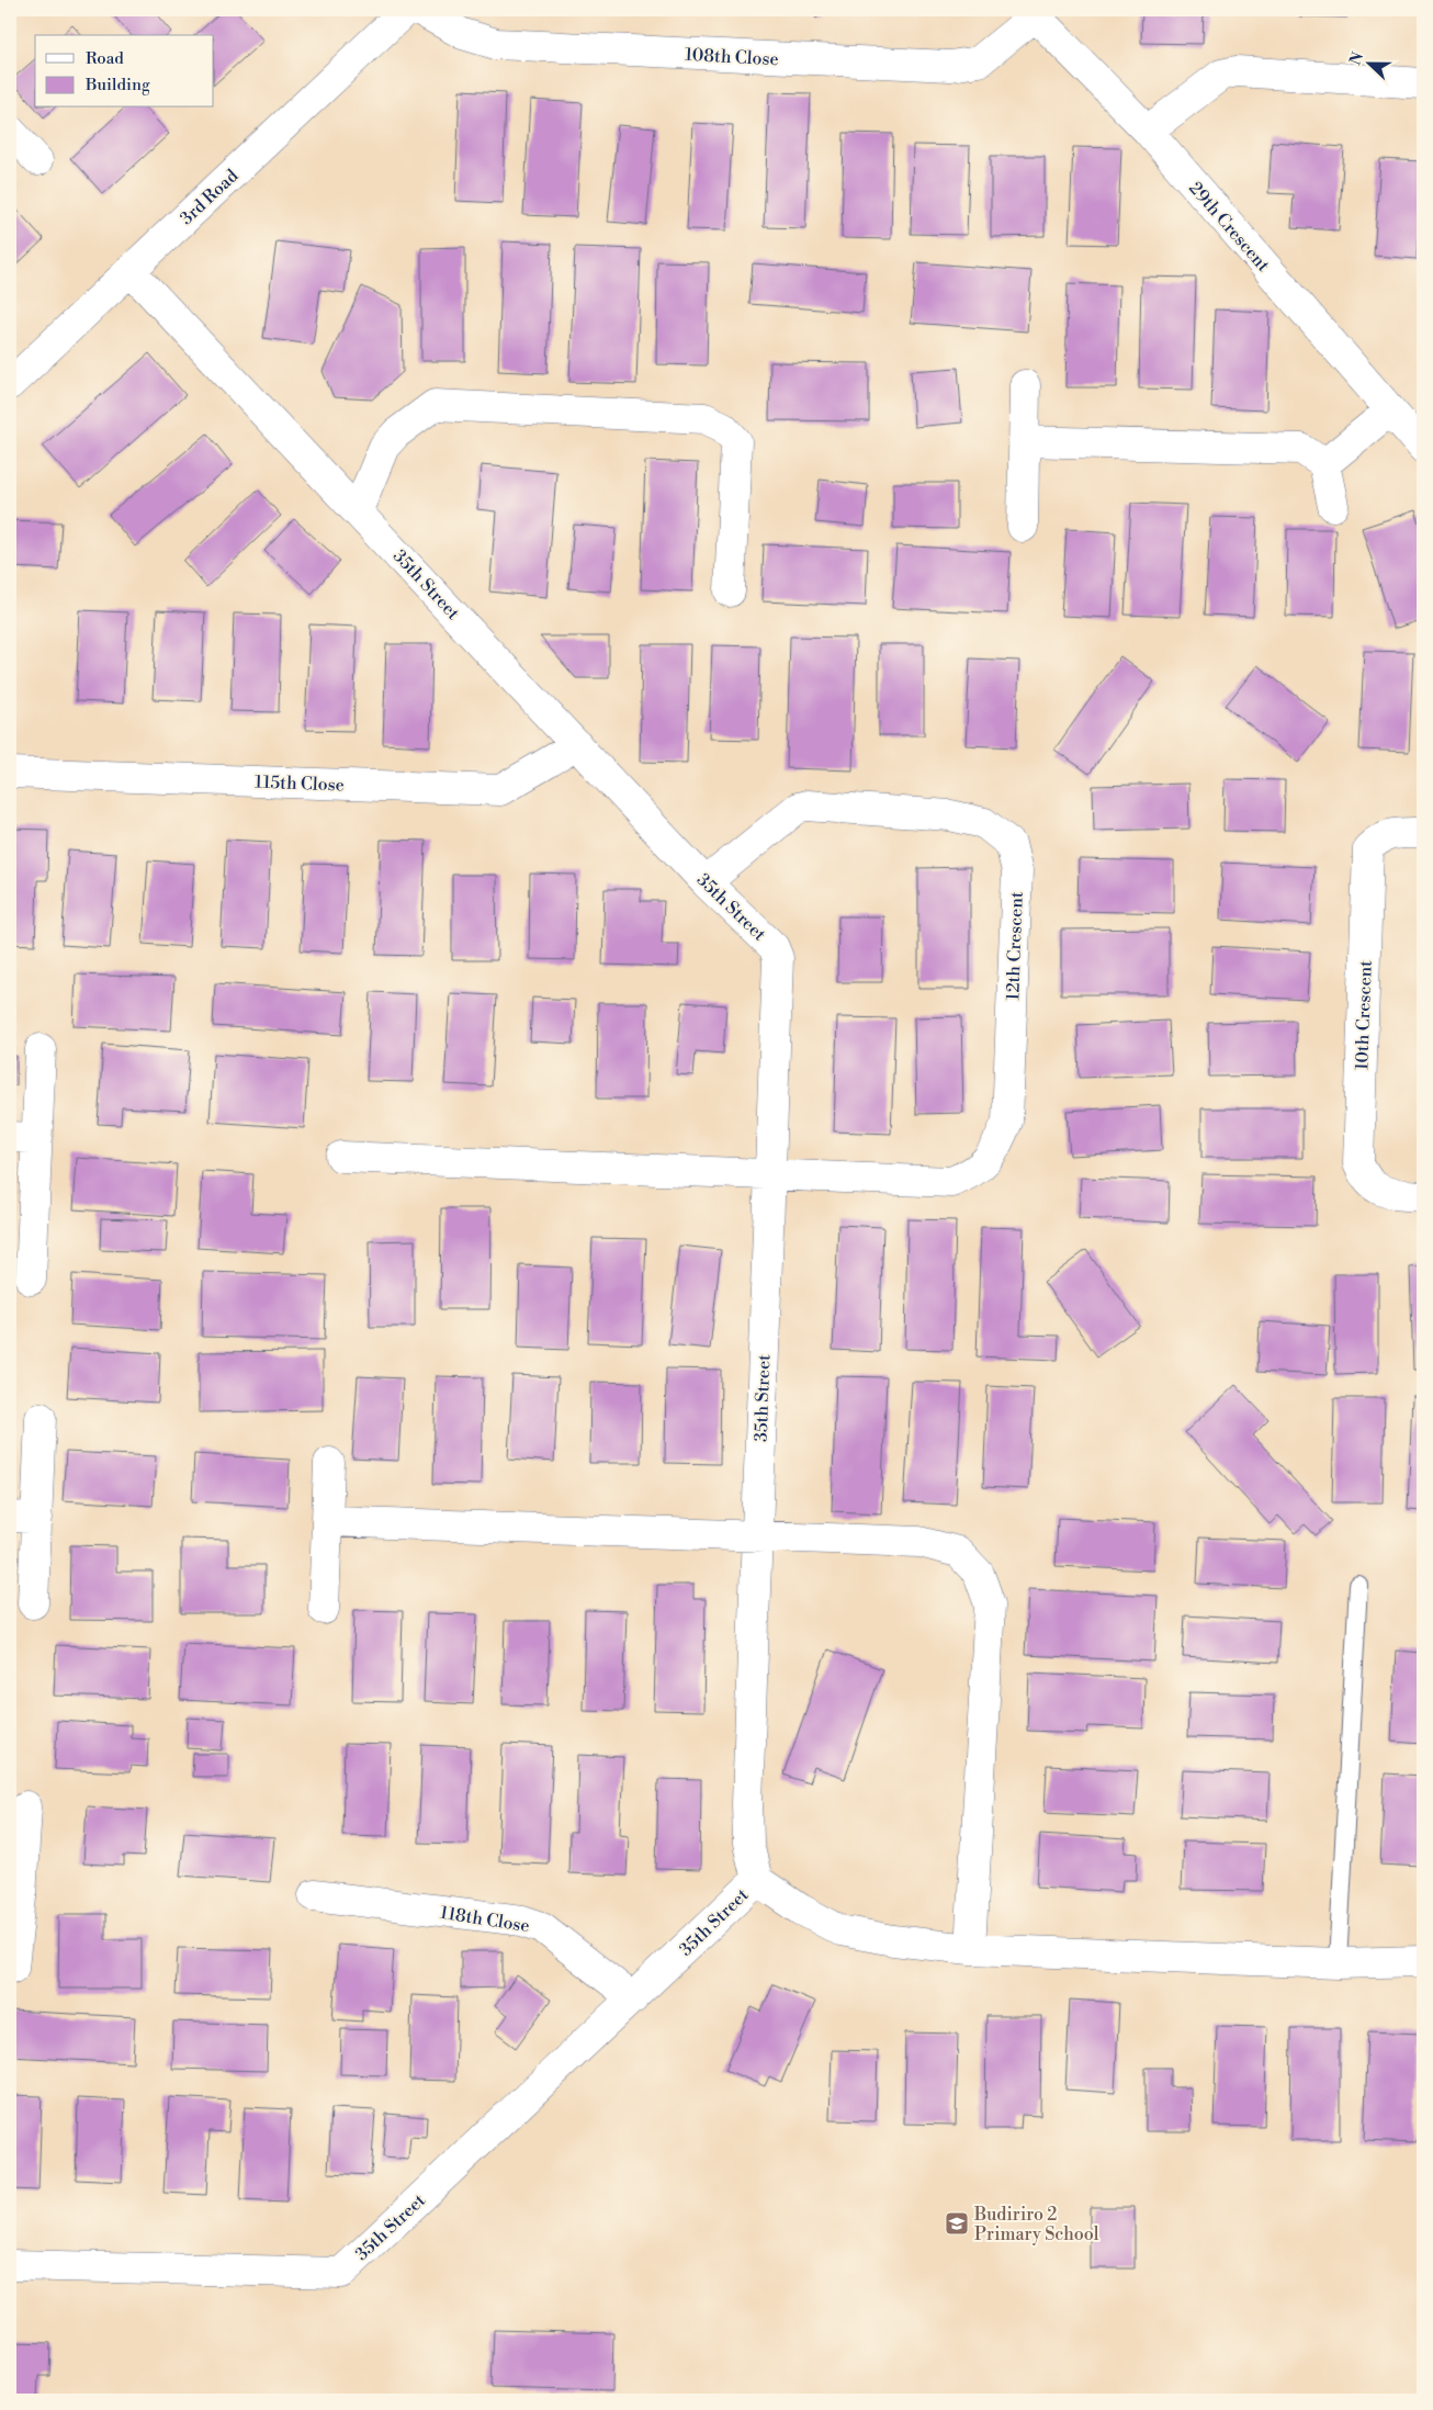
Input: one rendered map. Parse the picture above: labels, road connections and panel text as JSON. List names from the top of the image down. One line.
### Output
{"streets":{"street":["108th Close","3rd Road","29th Crescent","35th Street","115th Close","12th Crescent","10th Crescent","118th Close"]},"crossings":[["108th Close","29th Crescent"],["3rd Road","35th Street"],["35th Street","115th Close"],["35th Street","12th Crescent"],["35th Street","118th Close"]],"places":{"school or university":["Budiriro 2 Primary School"]},"legend":["Road","Building"],"north":"left"}
